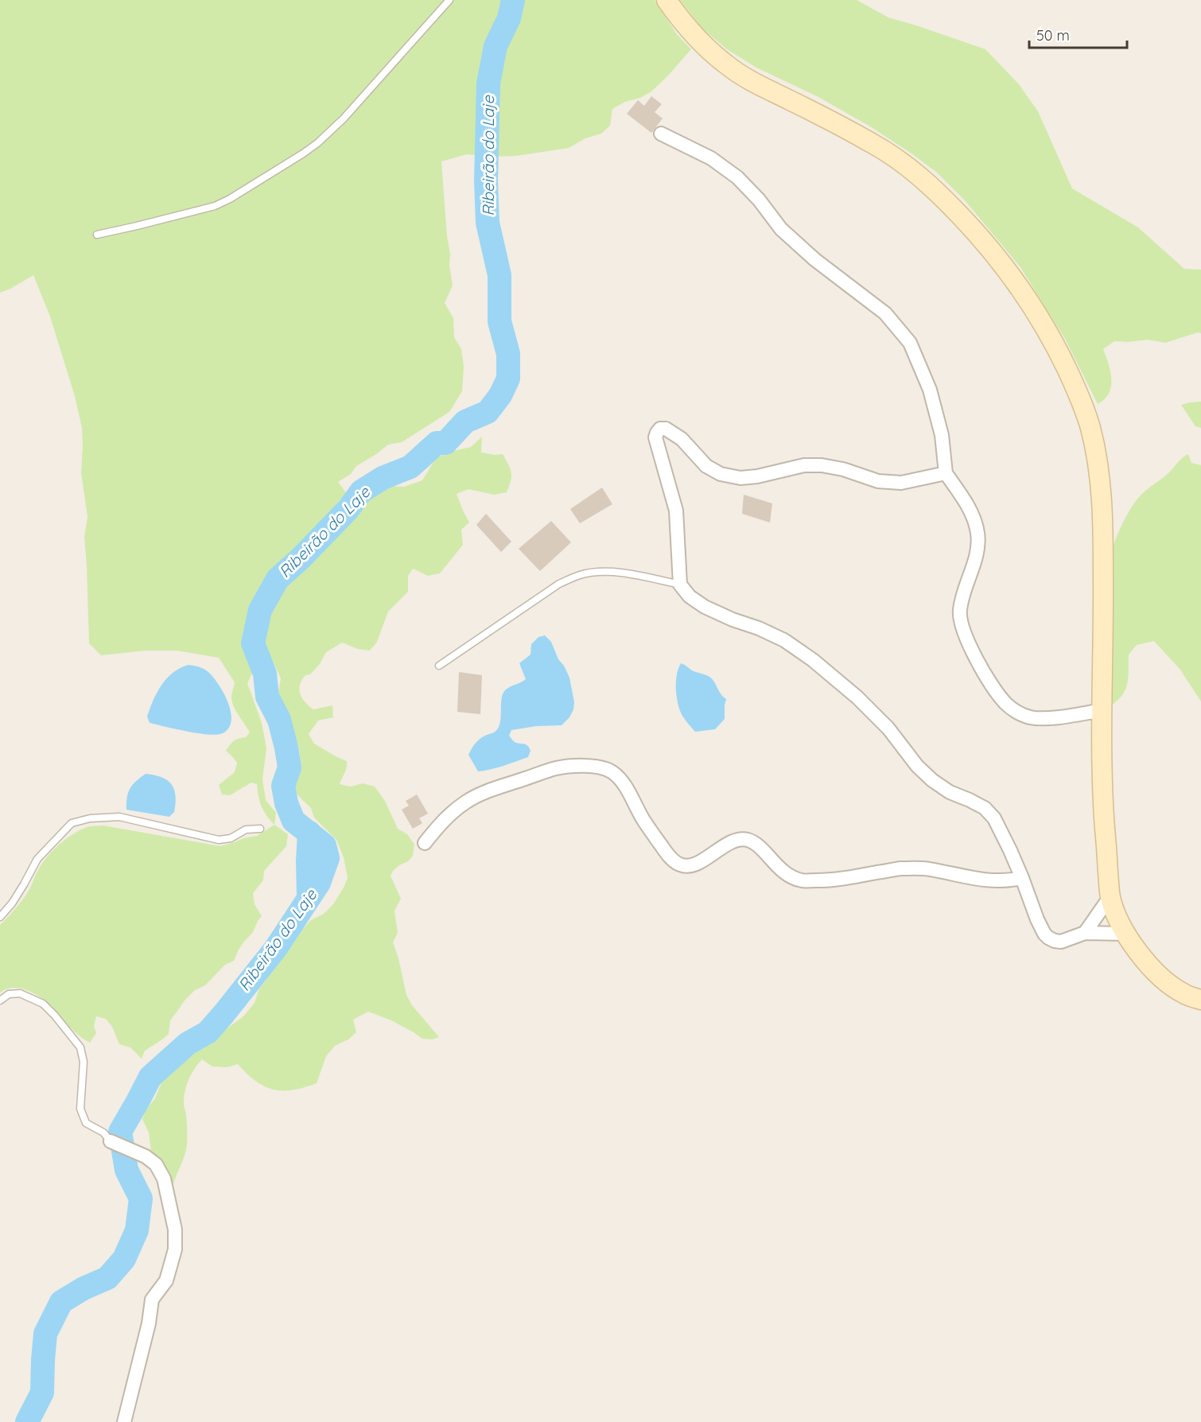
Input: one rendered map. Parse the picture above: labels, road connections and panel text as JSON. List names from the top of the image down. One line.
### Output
{"water":["Ribeirão do Laje"],"scale_bar":"50 m"}
